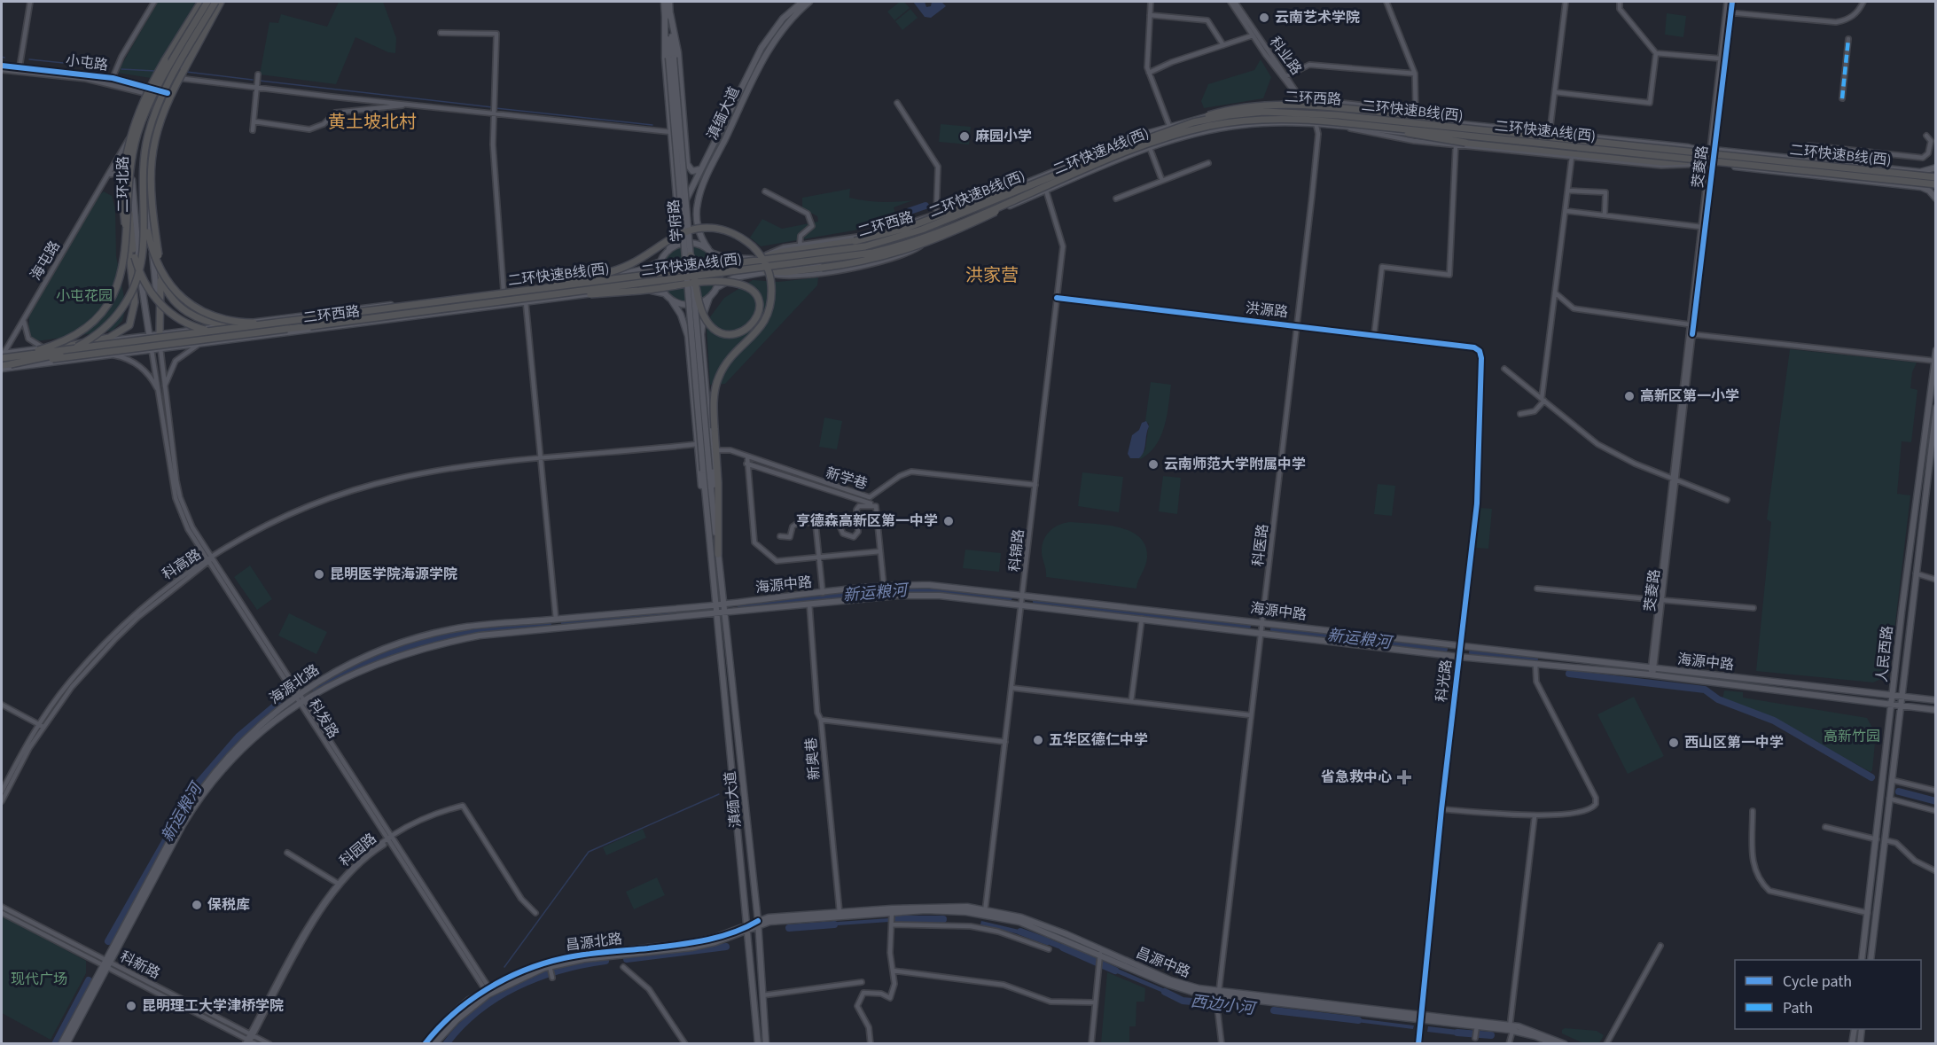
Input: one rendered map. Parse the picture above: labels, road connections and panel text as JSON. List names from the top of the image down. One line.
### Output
{"streets":{"highway":["二环快速B线(西)","二环快速A线(西)"],"main road":["二环西路","滇缅大道","二环北路","学府路","海源中路","人民西路","海源北路","昌源北路","昌源中路"],"street":["科业路","小屯路","茭菱路","海屯路","洪源路","新学巷","科医路","科锦路","科高路","科光路","科发路","新奥巷","科园路","科新路"]},"crossings":[["小屯路","二环北路"],["小屯路","海屯路"],["二环西路","二环快速B线(西)"],["二环西路","滇缅大道"],["二环西路","茭菱路"],["二环西路","二环北路"],["二环西路","学府路"],["二环西路","海屯路"],["二环西路","科医路"],["二环西路","科锦路"],["二环西路","科发路"],["滇缅大道","学府路"],["滇缅大道","科高路"],["滇缅大道","海源中路"],["滇缅大道","海源北路"],["滇缅大道","昌源北路"],["滇缅大道","昌源中路"],["茭菱路","海源中路"],["二环北路","海屯路"],["二环北路","科发路"],["洪源路","科医路"],["洪源路","科锦路"],["洪源路","科光路"],["新学巷","科锦路"],["科医路","海源中路"],["科医路","昌源中路"],["科锦路","海源中路"],["科锦路","昌源中路"],["科高路","科发路"],["海源中路","人民西路"],["海源中路","科光路"],["海源中路","海源北路"],["海源中路","新奥巷"],["科光路","昌源中路"],["海源北路","科发路"],["海源北路","科新路"],["科发路","科园路"],["科发路","昌源北路"],["新奥巷","昌源中路"],["科园路","科新路"],["昌源北路","昌源中路"]],"districts":["黄土坡北村","洪家营"],"water":["新运粮河","西边小河"],"parks":["小屯花园","高新竹园","现代广场"],"places":{"other":["云南艺术学院","麻园小学","高新区第一小学","云南师范大学附属中学","亨德森高新区第一中学","昆明医学院海源学院","五华区德仁中学","西山区第一中学","保税库","昆明理工大学津桥学院"],"health":["省急救中心"]},"legend":["Cycle path","Path"]}
